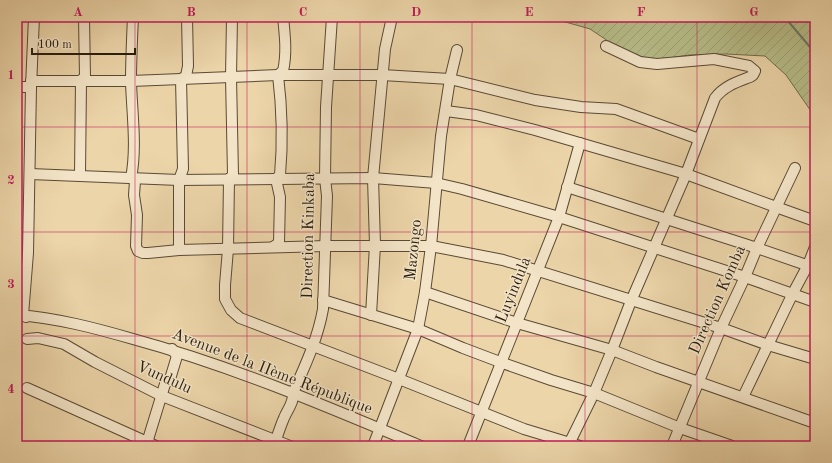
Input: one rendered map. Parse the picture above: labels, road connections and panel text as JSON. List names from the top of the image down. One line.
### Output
{"streets":{"street":["Direction Kinkaba","Mazongo","Luyindula","Direction Komba","Avenue de la IIème République","Vundulu"]},"crossings":[["Direction Kinkaba","Avenue de la IIème République"],["Direction Kinkaba","Vundulu"],["Mazongo","Avenue de la IIème République"]],"scale_bar":"100 m","grid":{"columns":["A","B","C","D","E","F","G"],"rows":["1","2","3","4"]}}
